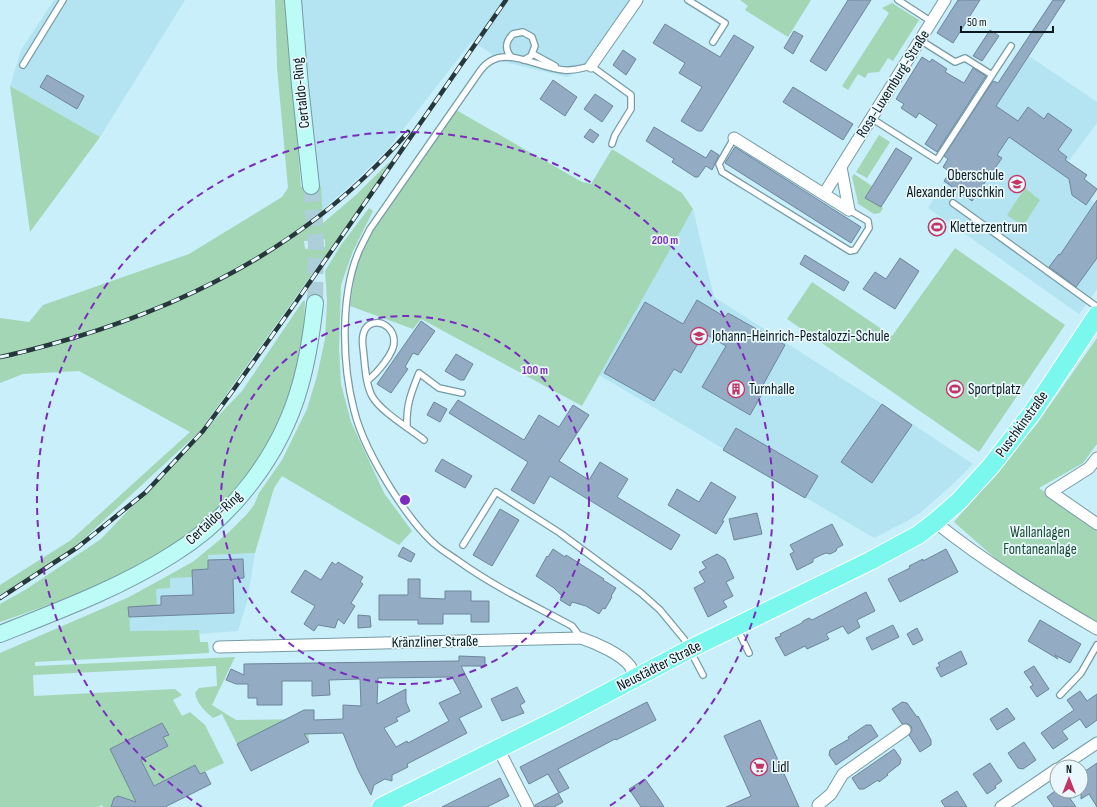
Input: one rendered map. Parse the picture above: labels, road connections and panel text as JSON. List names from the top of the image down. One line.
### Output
{"streets":{"main road":["Certaldo-Ring","Puschkinstraße","Neustädter Straße"],"street":["Rosa-Luxemburg-Straße","Kränzliner Straße"]},"crossings":[["Puschkinstraße","Neustädter Straße"],["Kränzliner Straße","Neustädter Straße"]],"parks":["Wallanlagen Fontaneanlage"],"places":{"school or university":["Oberschule Alexander Puschkin","Johann-Heinrich-Pestalozzi-Schule"],"sports":["Kletterzentrum","Sportplatz"],"building":["Turnhalle"],"supermarket":["Lidl"]},"scale_bar":"50 m","north":"top","rings":["200 m","100 m"]}
